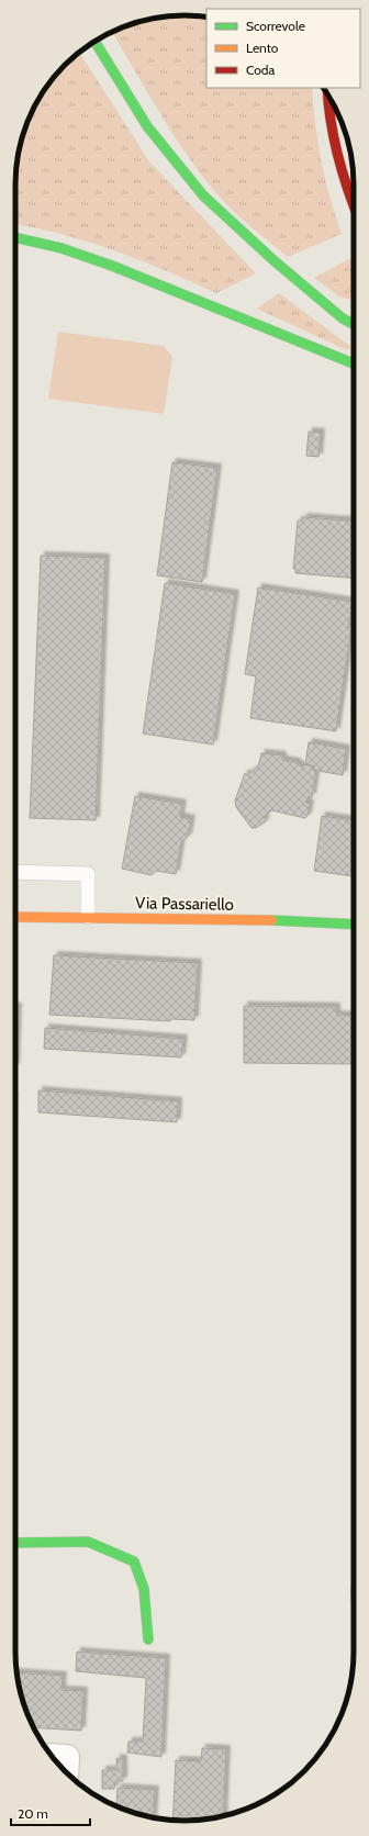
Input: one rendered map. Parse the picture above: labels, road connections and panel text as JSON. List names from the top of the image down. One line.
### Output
{"streets":{"main road":["Via Passariello"]},"legend":["Scorrevole","Lento","Coda"],"scale_bar":"20 m"}
